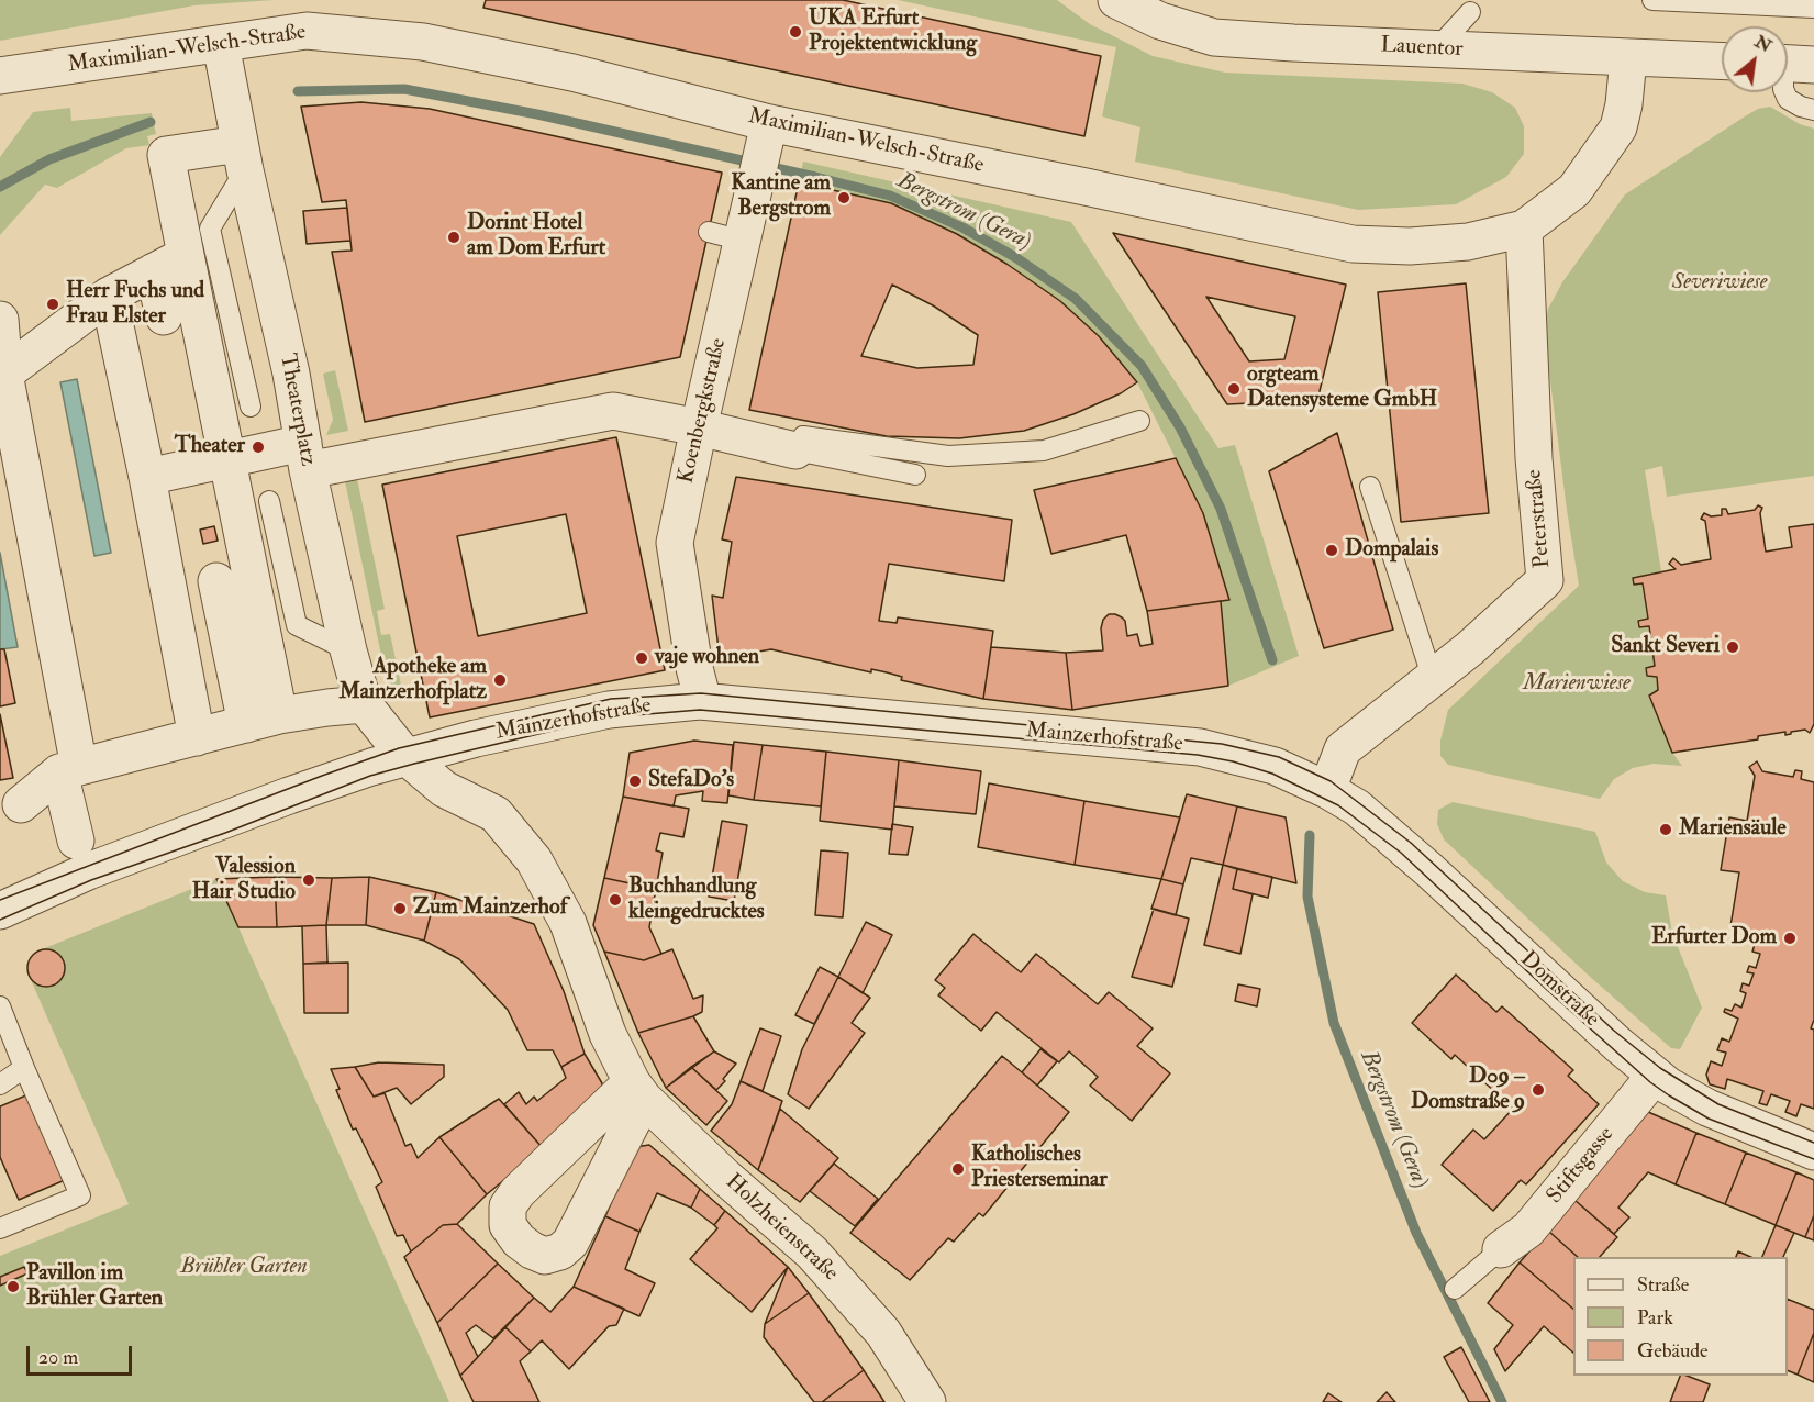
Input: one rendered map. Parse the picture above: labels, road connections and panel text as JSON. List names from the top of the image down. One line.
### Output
{"streets":{"street":["Lauentor","Maximilian-Welsch-Straße","Theaterplatz","Koenbergkstraße","Peterstraße","Mainzerhofstraße","Domstraße","Stiftsgasse","Holzheienstraße"]},"crossings":[["Lauentor","Maximilian-Welsch-Straße"],["Maximilian-Welsch-Straße","Theaterplatz"],["Maximilian-Welsch-Straße","Koenbergkstraße"],["Maximilian-Welsch-Straße","Peterstraße"],["Theaterplatz","Mainzerhofstraße"],["Theaterplatz","Holzheienstraße"],["Koenbergkstraße","Mainzerhofstraße"],["Peterstraße","Mainzerhofstraße"],["Peterstraße","Domstraße"],["Mainzerhofstraße","Domstraße"],["Domstraße","Stiftsgasse"]],"water":["Bergstrom (Gera)"],"parks":["Severiwiese","Marienwiese","Brühler Garten"],"places":["UKA Erfurt Projektentwicklung","Kantine am Bergstrom","Dorint Hotel am Dom Erfurt","Herr Fuchs und Frau Elster","orgteam Datensysteme GmbH","Theater","Dompalais","Sankt Severi","vaje wohnen","Apotheke am Mainzerhofplatz","StefaDo's","Mariensäule","Valession Hair Studio","Buchhandlung kleingedrucktes","Zum Mainzerhof","Erfurter Dom","D09 – Domstraße 9","Katholisches Priesterseminar","Pavillon im Brühler Garten"],"legend":["Straße","Park","Gebäude"],"scale_bar":"20 m","north":"top right"}
